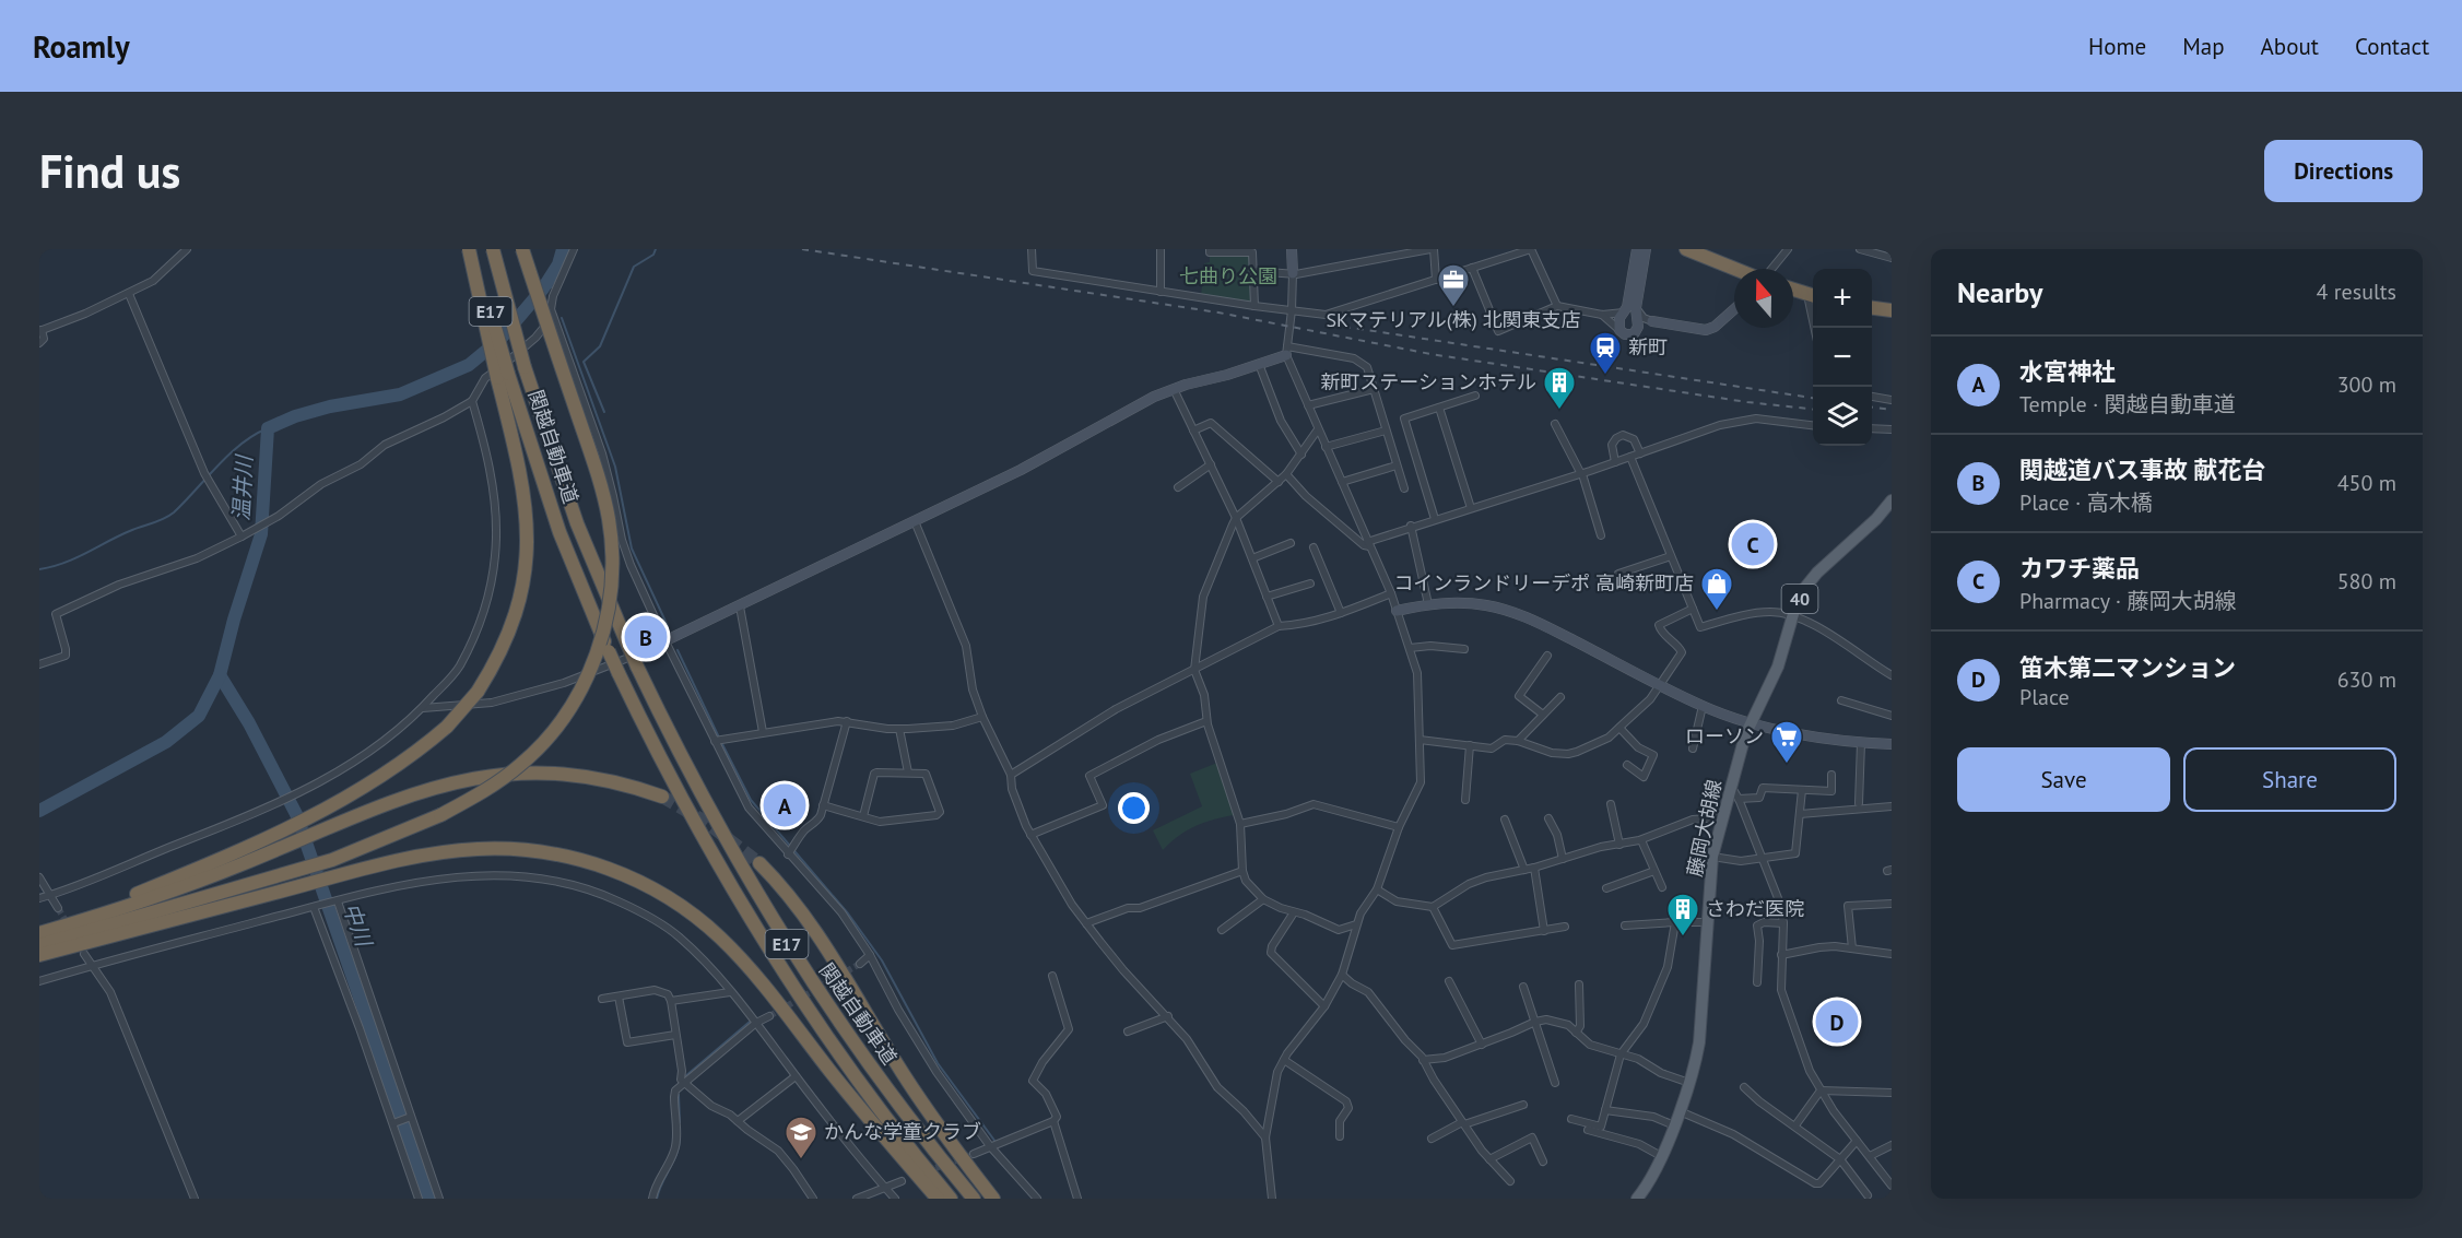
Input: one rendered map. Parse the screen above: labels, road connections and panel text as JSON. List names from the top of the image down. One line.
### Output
{"streets":{"highway":["E17","関越自動車道"],"main road":["40","藤岡大胡線"]},"water":["温井川","中川"],"parks":["七曲り公園"],"places":{"office":["SKマテリアル(株) 北関東支店"],"station":["新町"],"building":["新町ステーションホテル","さわだ医院"],"shop":["コインランドリーデポ 高崎新町店"],"supermarket":["ローソン"],"school or university":["かんな学童クラブ"]},"north":"top","page":{"header":"Roamly","nav":["Home","Map","About","Contact"],"buttons":["Directions",["Save","Share"]],"title":"Find us","heading":["Nearby","4 results"],"map_buttons":["+","−"],"list":[{"mark":"A","name":"水宮神社","note":"Temple · 関越自動車道","value":"300 m"},{"mark":"B","name":"関越道バス事故 献花台","note":"Place · 高木橋","value":"450 m"},{"mark":"C","name":"カワチ薬品","note":"Pharmacy · 藤岡大胡線","value":"580 m"},{"mark":"D","name":"笛木第二マンション","note":"Place","value":"630 m"}],"pins":["C","B","A","D"]}}
